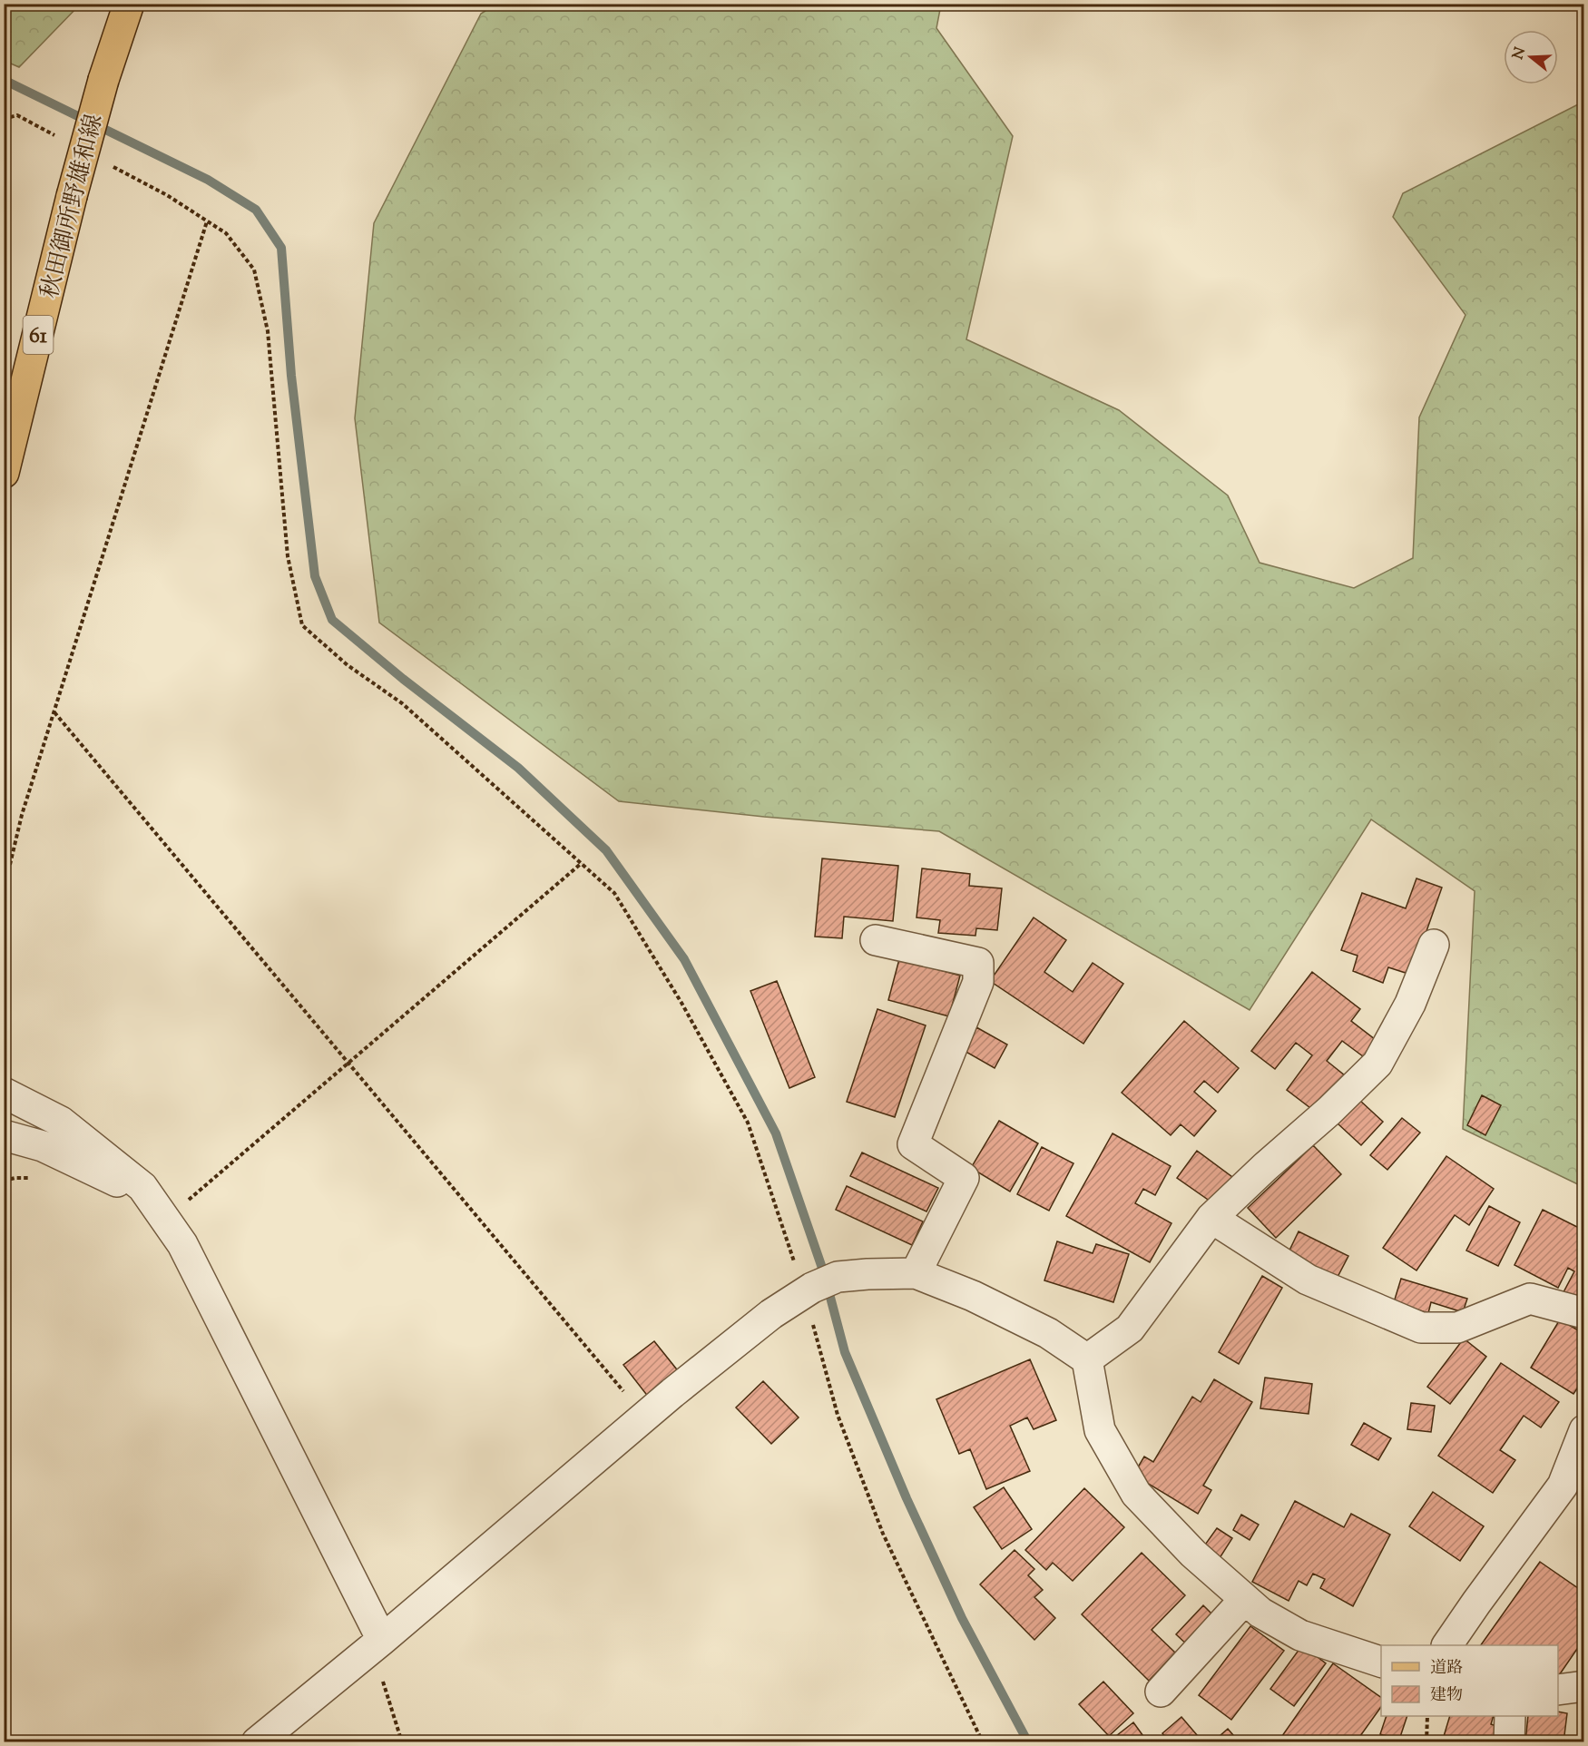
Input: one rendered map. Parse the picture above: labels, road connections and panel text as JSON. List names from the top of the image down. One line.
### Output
{"streets":{"main road":["秋田御所野雄和線","61"]},"legend":["道路","建物"],"north":"left"}
